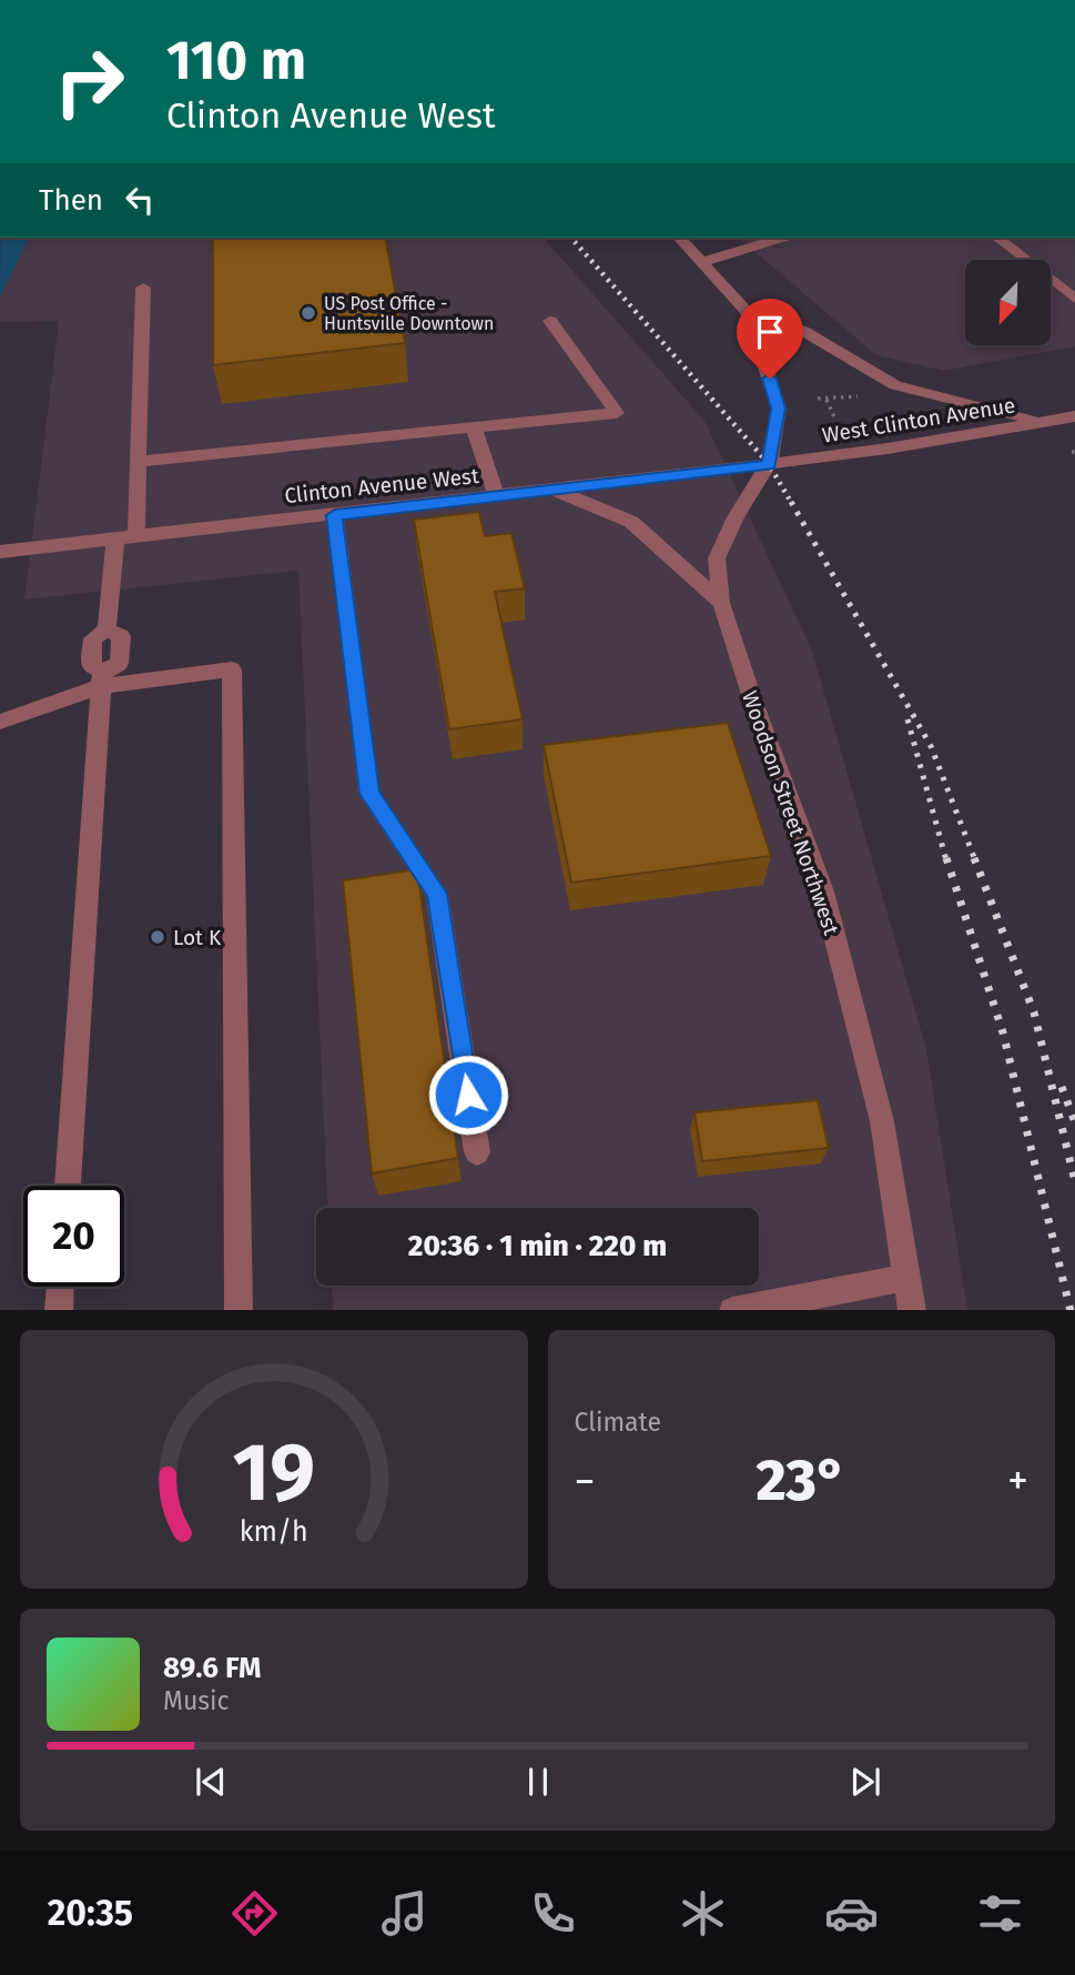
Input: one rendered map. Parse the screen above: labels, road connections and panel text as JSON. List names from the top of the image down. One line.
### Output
{"streets":{"street":["West Clinton Avenue","Clinton Avenue West","Woodson Street Northwest"]},"crossings":[["West Clinton Avenue","Clinton Avenue West"],["West Clinton Avenue","Woodson Street Northwest"],["Clinton Avenue West","Woodson Street Northwest"]],"places":["US Post Office - Huntsville Downtown","Lot K"],"north":"bottom left","page":{"turn":["110 m","Clinton Avenue West"],"then":"Then","limit":"20","trip":"20:36 · 1 min · 220 m","tile":"Climate","heat":["−","23°","+"],"song":["89.6 FM","Music"],"tabs":"20:35","gauge":["19","km/h"]}}
